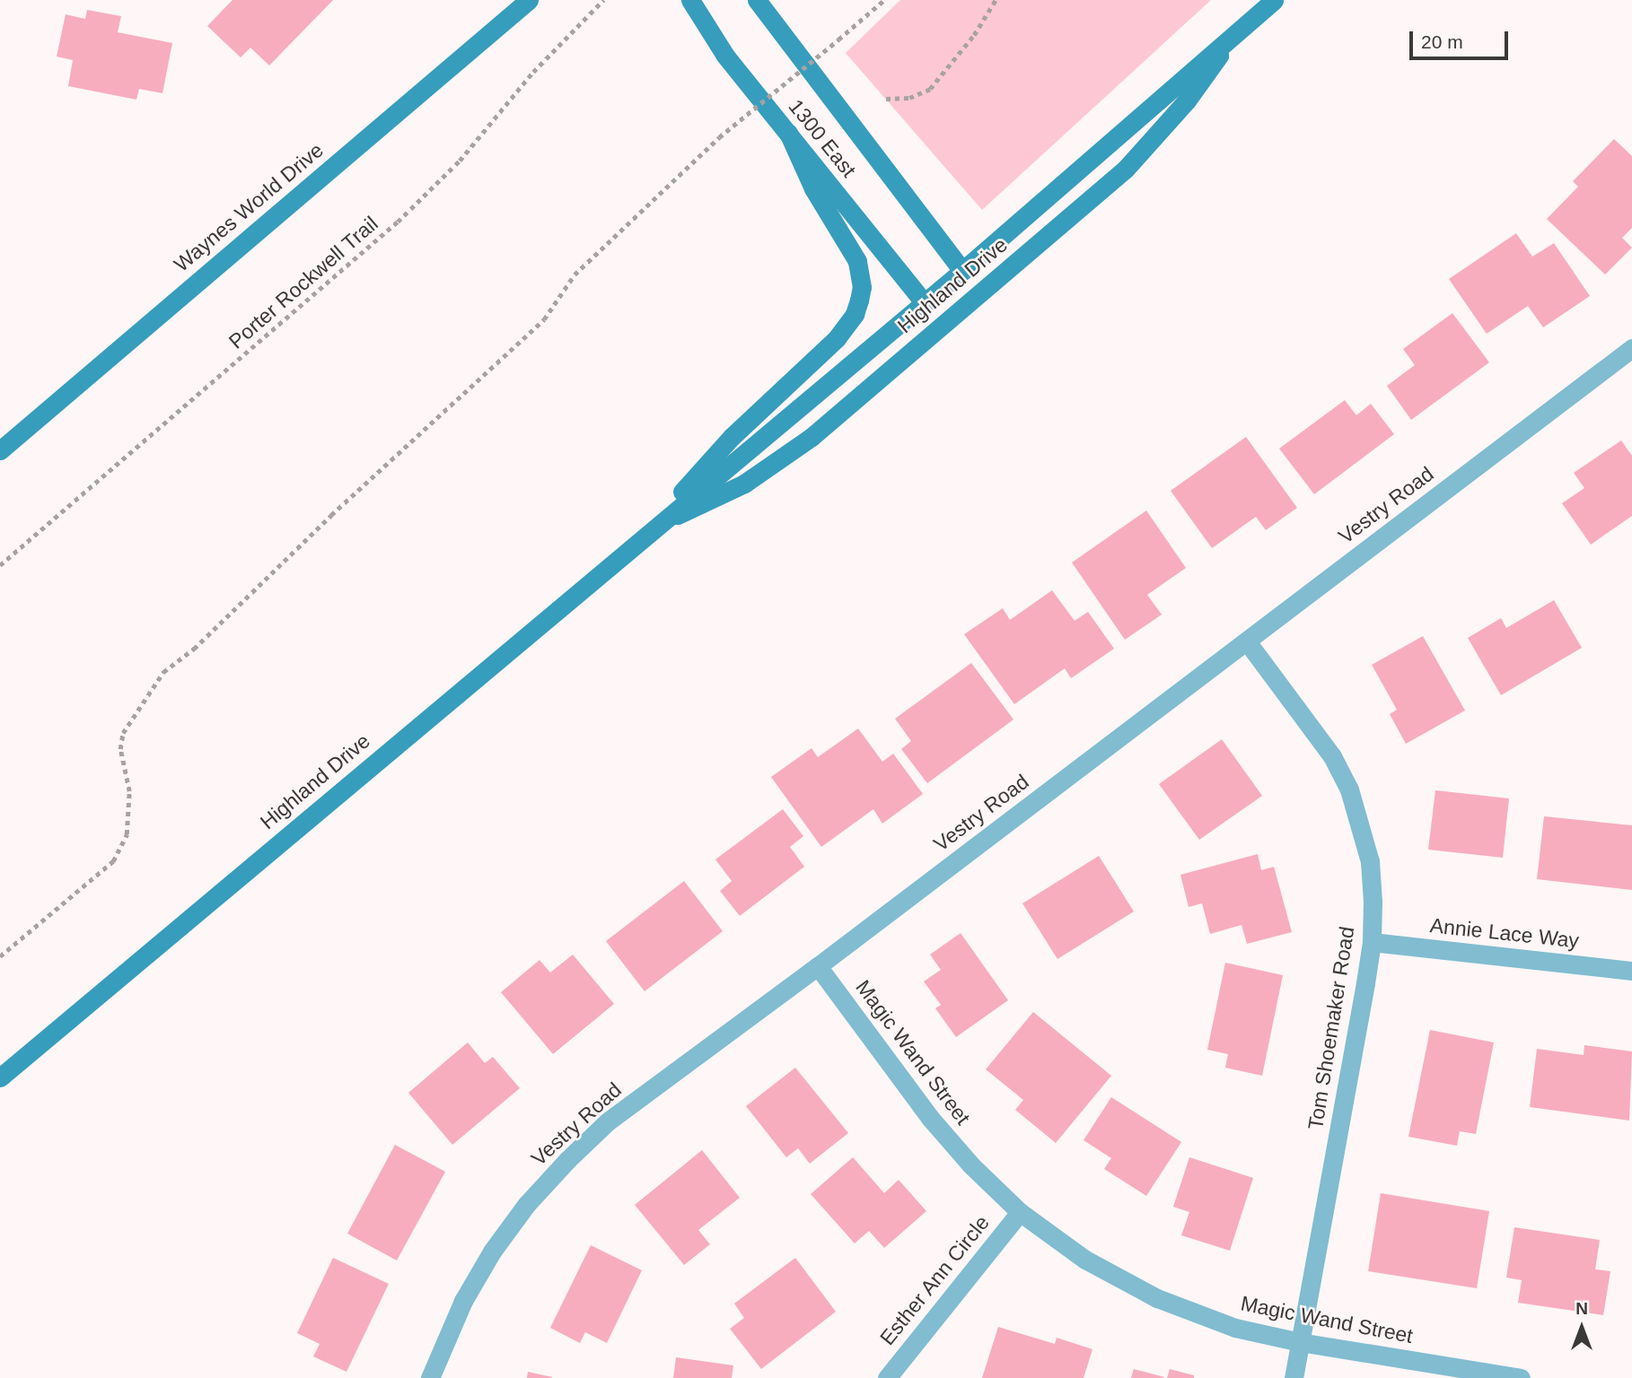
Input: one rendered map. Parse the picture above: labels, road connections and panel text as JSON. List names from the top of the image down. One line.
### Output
{"streets":{"main road":["1300 East","Waynes World Drive","Highland Drive"],"street":["Vestry Road","Annie Lace Way","Tom Shoemaker Road","Magic Wand Street","Esther Ann Circle"],"path":["Porter Rockwell Trail"]},"crossings":[["1300 East","Highland Drive"],["Vestry Road","Tom Shoemaker Road"],["Vestry Road","Magic Wand Street"],["Annie Lace Way","Tom Shoemaker Road"],["Tom Shoemaker Road","Magic Wand Street"],["Magic Wand Street","Esther Ann Circle"]],"scale_bar":"20 m","north":"top"}
